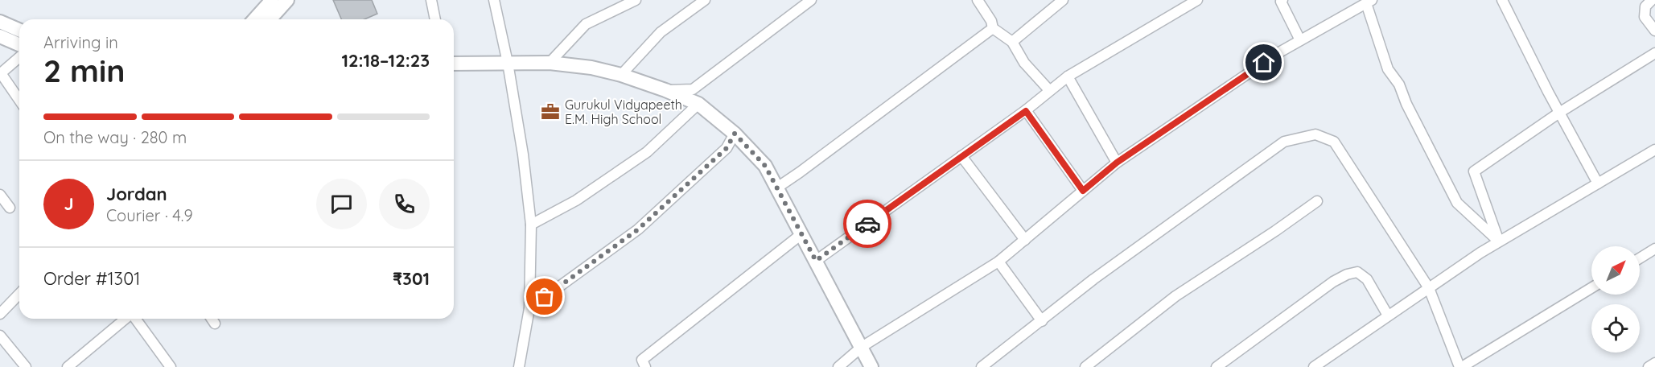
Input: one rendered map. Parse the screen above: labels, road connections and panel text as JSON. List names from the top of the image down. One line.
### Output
{"places":{"office":["Gurukul Vidyapeeth E.M. High School"]},"north":"top right","page":{"heading":["2 min","Arriving in","12:18–12:23"],"panel":["Jordan","Courier · 4.9","Order #1301","₹301"],"bar":"On the way · 280 m","round":"J"}}
